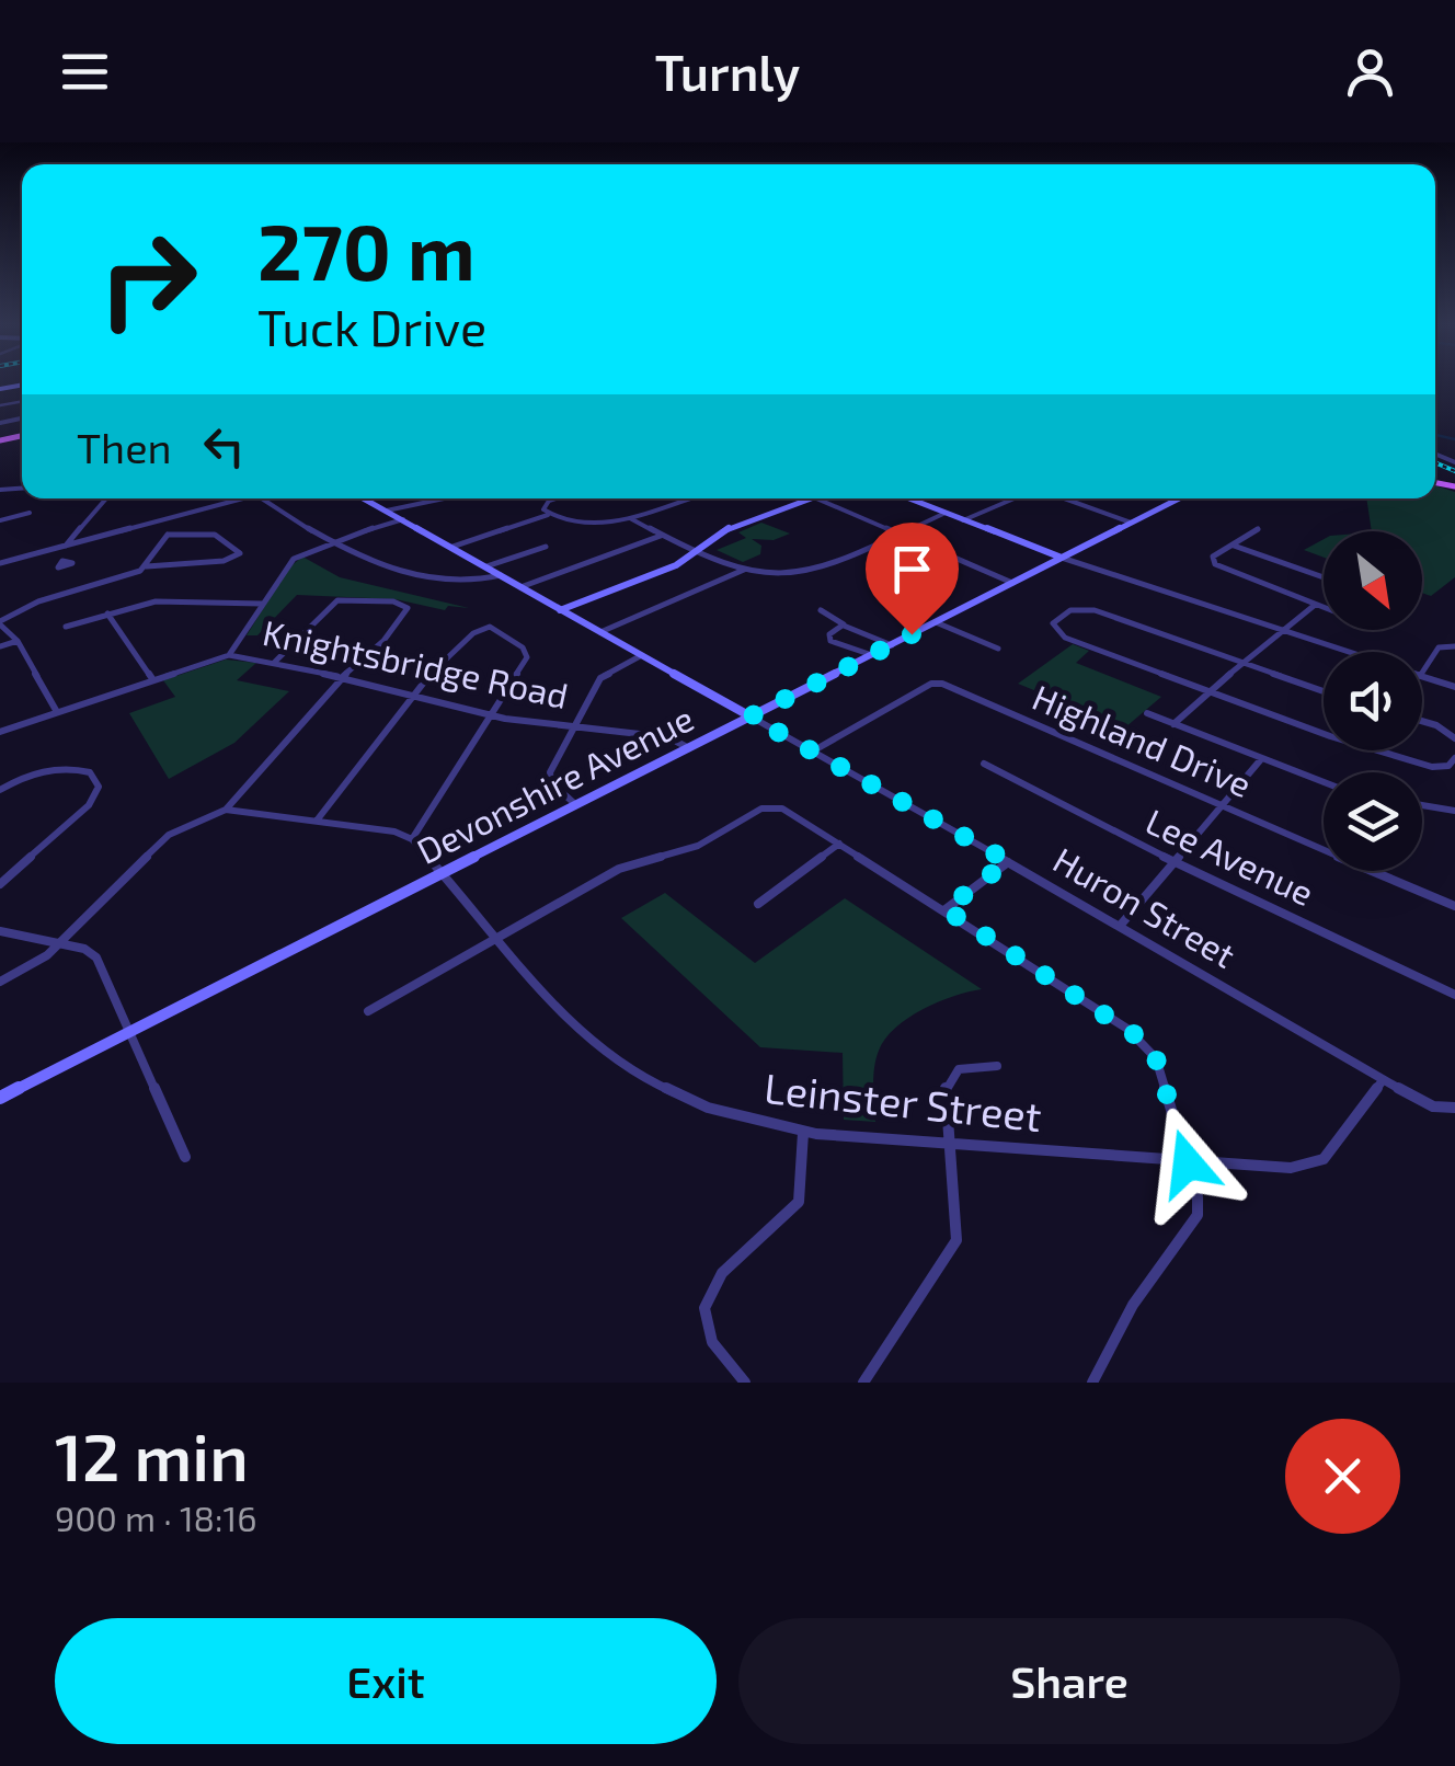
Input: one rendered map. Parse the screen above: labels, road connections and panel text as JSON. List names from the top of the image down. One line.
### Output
{"streets":{"main road":["Devonshire Avenue","Huron Street"],"street":["Knightsbridge Road","Highland Drive","Lee Avenue","Leinster Street"]},"crossings":[["Knightsbridge Road","Devonshire Avenue"],["Knightsbridge Road","Huron Street"],["Highland Drive","Huron Street"],["Devonshire Avenue","Huron Street"],["Devonshire Avenue","Leinster Street"],["Huron Street","Leinster Street"]],"north":"bottom right","page":{"header":"Turnly","turn":["270 m","Tuck Drive"],"then":"Then","heading":["12 min","900 m · 18:16"],"buttons":["Exit","Share"]}}
